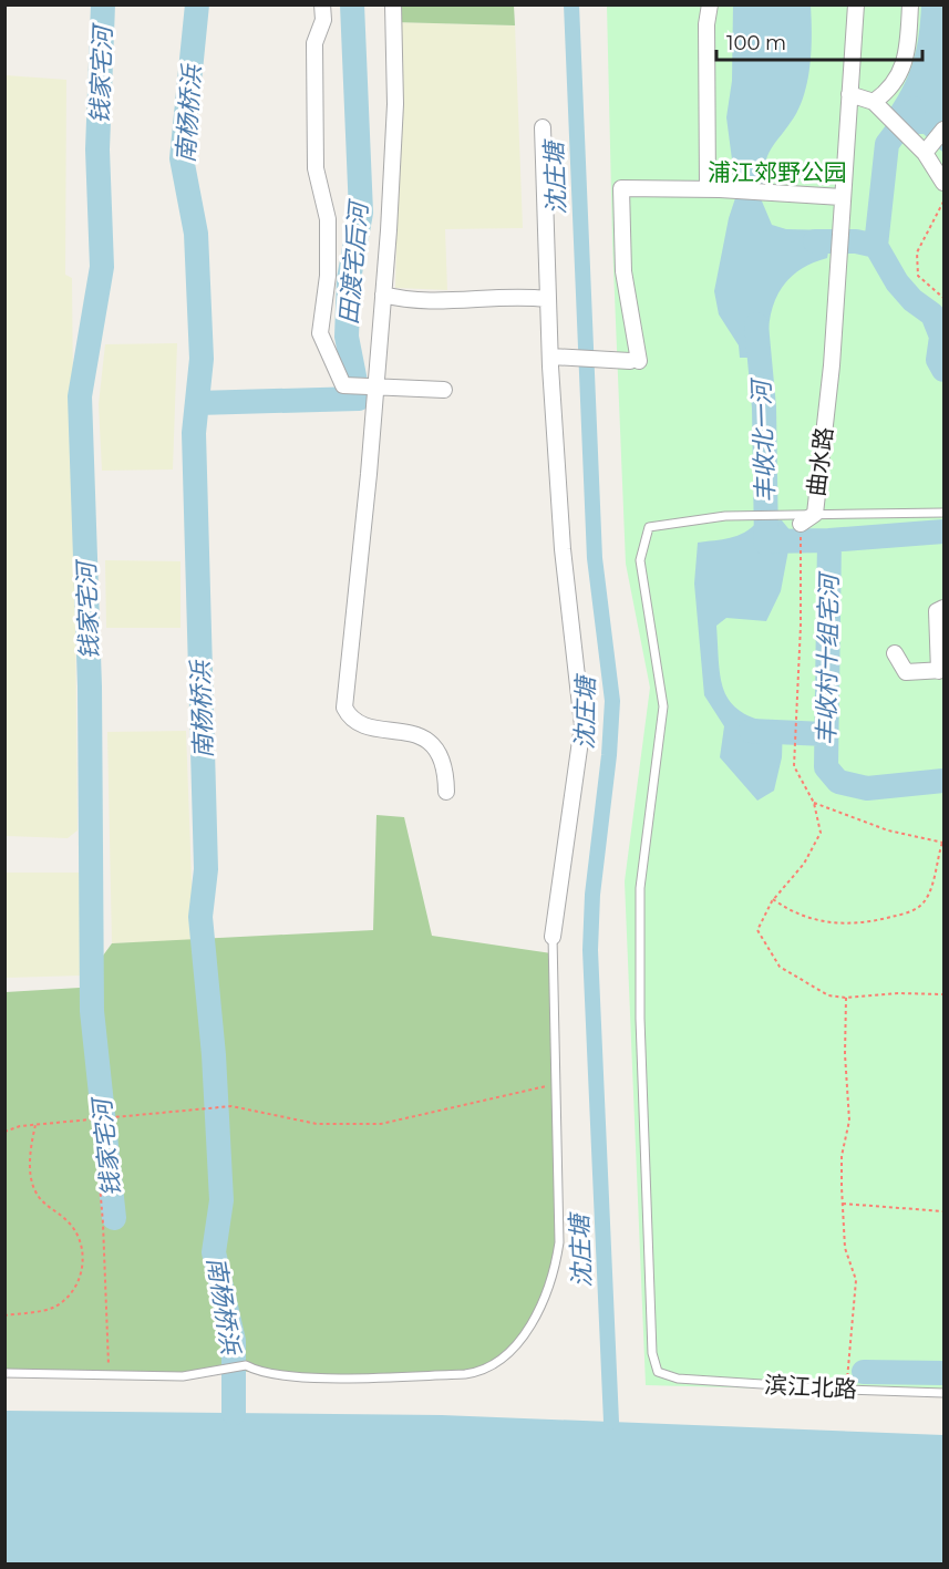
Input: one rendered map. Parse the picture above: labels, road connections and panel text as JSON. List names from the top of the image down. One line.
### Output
{"streets":{"street":["曲水路"],"lane":["滨江北路"]},"crossings":[["曲水路","滨江北路"]],"water":["钱家宅河","南杨桥浜","沈庄塘","田渡宅后河","丰收北一河","丰收村十组宅河"],"parks":["浦江郊野公园"],"scale_bar":"100 m"}
